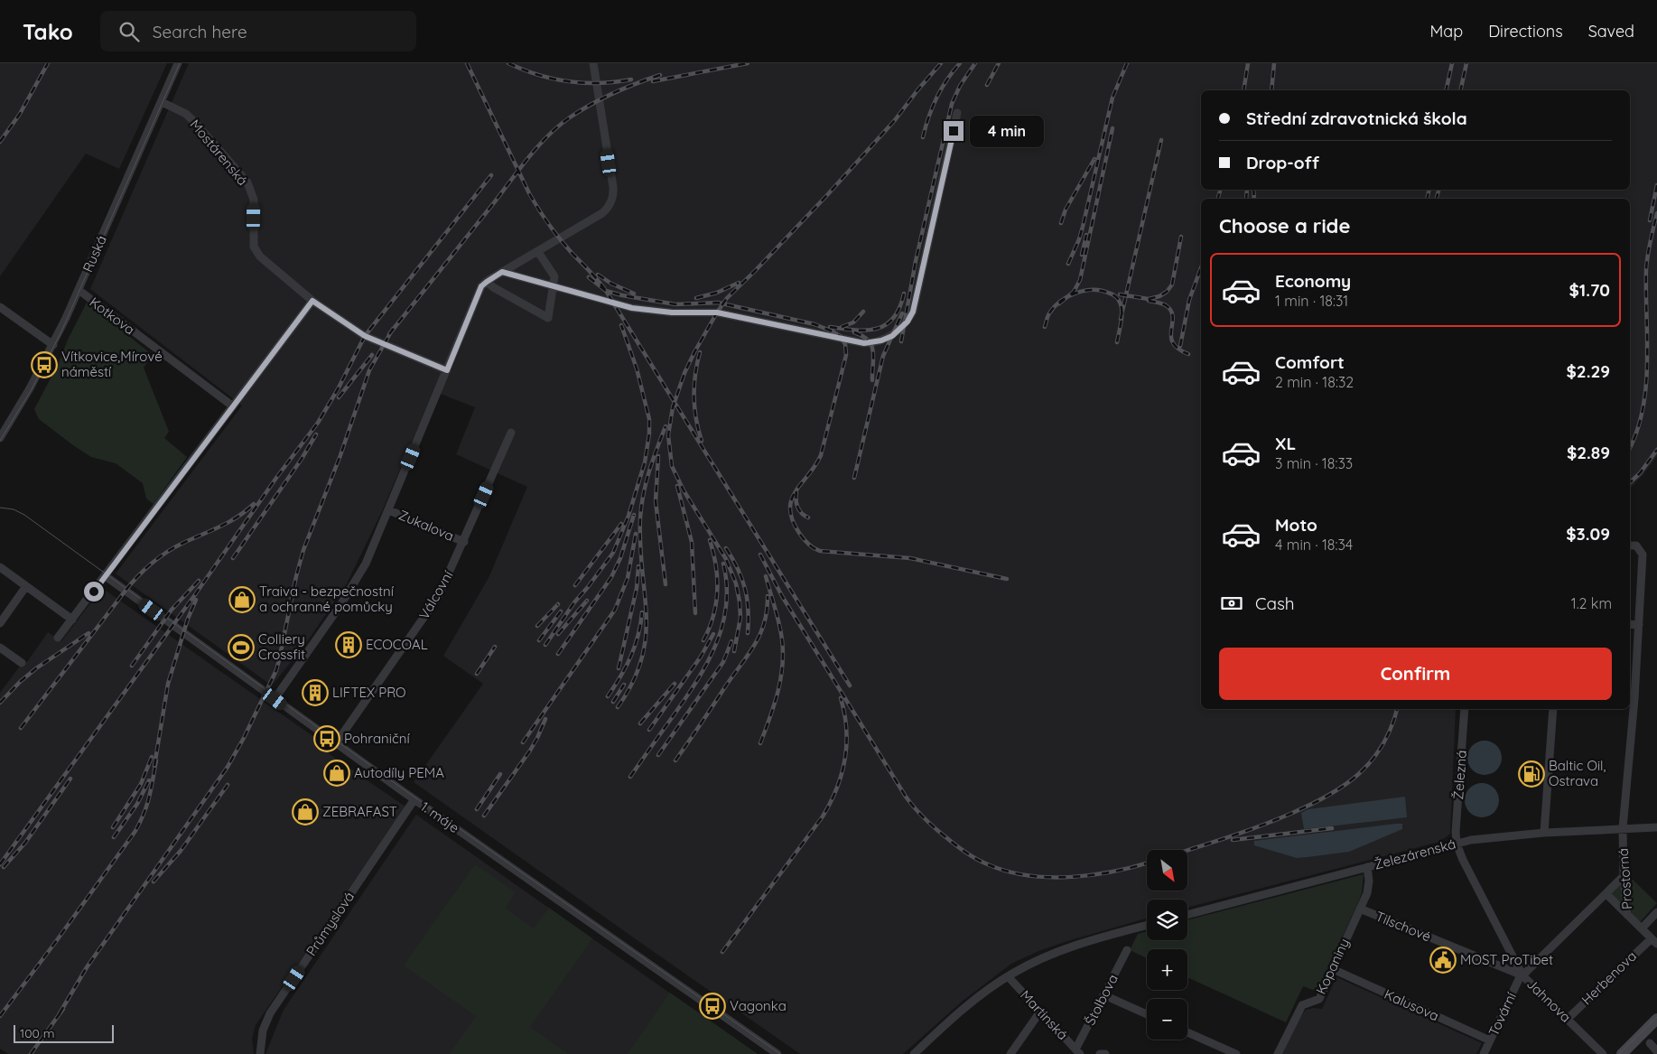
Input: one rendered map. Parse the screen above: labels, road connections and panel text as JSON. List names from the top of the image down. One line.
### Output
{"streets":{"street":["Mostárenská","Ruská","Kotkova","Zukalova","Válcovní","Železná","1. máje","Železárenská","Prostorná","Průmyslová","Tilschové","Kopaniny","Herbenova","Štolbova","Jahnova","Kalusova","Tovární","Martinská"]},"crossings":[["Mostárenská","Ruská"],["Ruská","Kotkova"],["Zukalova","Válcovní"],["Válcovní","1. máje"],["Železná","Železárenská"],["Železná","Jahnova"],["1. máje","Průmyslová"],["Železárenská","Prostorná"],["Železárenská","Kopaniny"],["Železárenská","Jahnova"],["Prostorná","Herbenova"],["Prostorná","Tovární"],["Tilschové","Kopaniny"],["Tilschové","Jahnova"],["Tilschové","Tovární"],["Kopaniny","Kalusova"],["Herbenova","Jahnova"],["Štolbova","Martinská"],["Jahnova","Tovární"],["Kalusova","Tovární"]],"places":{"bus stop":["Vítkovice,Mírové náměstí","Pohraniční","Vagonka"],"shop":["Traiva - bezpečnostní a ochranné pomůcky","Autodíly PEMA","ZEBRAFAST"],"building":["ECOCOAL","LIFTEX PRO"],"sports":["Colliery Crossfit"],"fuel station":["Baltic Oil, Ostrava"],"public building":["MOST ProTibet"]},"scale_bar":"100 m","north":"bottom right","page":{"header":"Tako","search":"Search here","nav":["Map","Directions","Saved"],"banner":["Střední zdravotnická škola","Drop-off"],"bubble":"4 min","heading":"Choose a ride","list":[{"name":"Economy","note":"1 min · 18:31","value":"$1.70"},{"name":"Comfort","note":"2 min · 18:32","value":"$2.29"},{"name":"XL","note":"3 min · 18:33","value":"$2.89"},{"name":"Moto","note":"4 min · 18:34","value":"$3.09"}],"pay":["Cash","1.2 km"],"buttons":"Confirm","map_buttons":["+","−"],"scale":"100 m"}}
